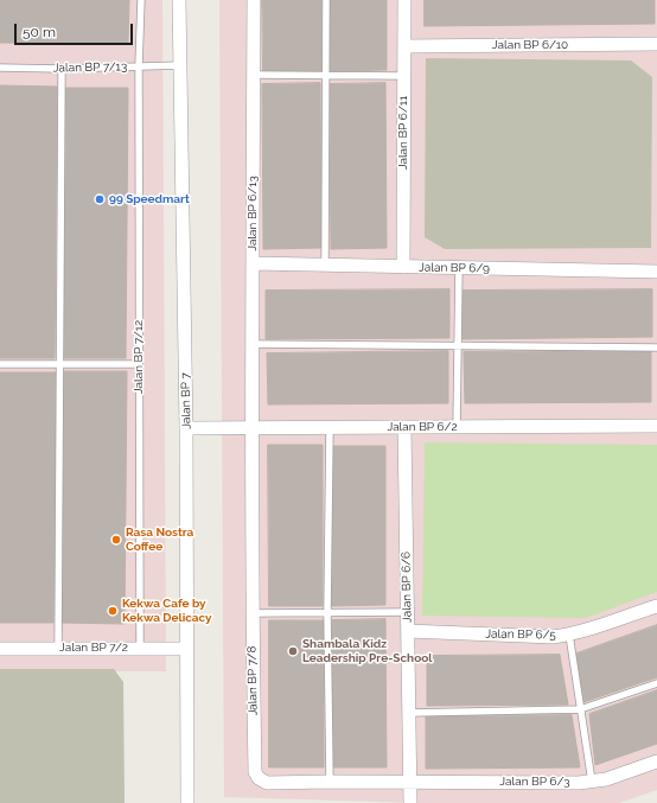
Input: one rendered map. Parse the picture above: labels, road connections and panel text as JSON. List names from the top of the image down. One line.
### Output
{"streets":{"street":["Jalan BP 6/10","Jalan BP 6/11","Jalan BP 6/13","Jalan BP 6/9","Jalan BP 7","Jalan BP 6/2","Jalan BP 6/6","Jalan BP 6/5","Jalan BP 7/2","Jalan BP 7/8","Jalan BP 6/3"],"lane":["Jalan BP 7/13","Jalan BP 7/12"]},"crossings":[["Jalan BP 6/10","Jalan BP 6/11"],["Jalan BP 7/13","Jalan BP 7/12"],["Jalan BP 7/13","Jalan BP 7"],["Jalan BP 6/11","Jalan BP 6/9"],["Jalan BP 6/13","Jalan BP 6/9"],["Jalan BP 6/13","Jalan BP 6/2"],["Jalan BP 6/13","Jalan BP 7/8"],["Jalan BP 7/12","Jalan BP 7/2"],["Jalan BP 7","Jalan BP 6/2"],["Jalan BP 7","Jalan BP 7/2"],["Jalan BP 6/2","Jalan BP 6/6"],["Jalan BP 6/2","Jalan BP 7/8"],["Jalan BP 6/6","Jalan BP 6/5"],["Jalan BP 6/6","Jalan BP 7/8"],["Jalan BP 6/6","Jalan BP 6/3"],["Jalan BP 7/8","Jalan BP 6/3"]],"places":["99 Speedmart","Rasa Nostra Coffee","Kekwa Cafe by Kekwa Delicacy","Shambala Kidz Leadership Pre-School"],"scale_bar":"50 m"}
